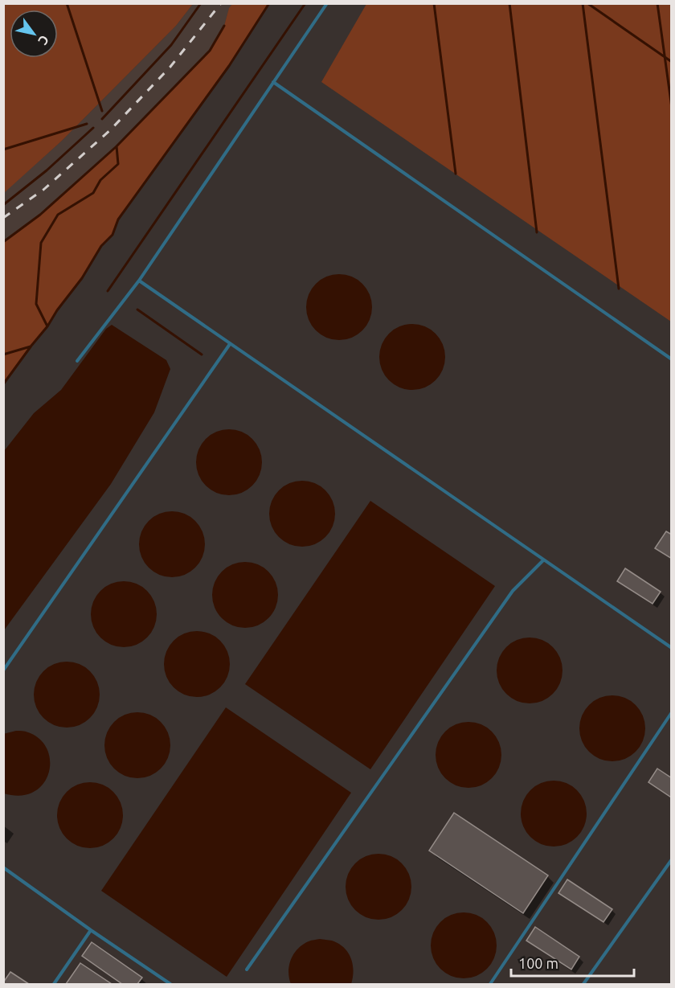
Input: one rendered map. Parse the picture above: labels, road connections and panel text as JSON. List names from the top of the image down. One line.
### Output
{"scale_bar":"100 m","north":"bottom right"}
